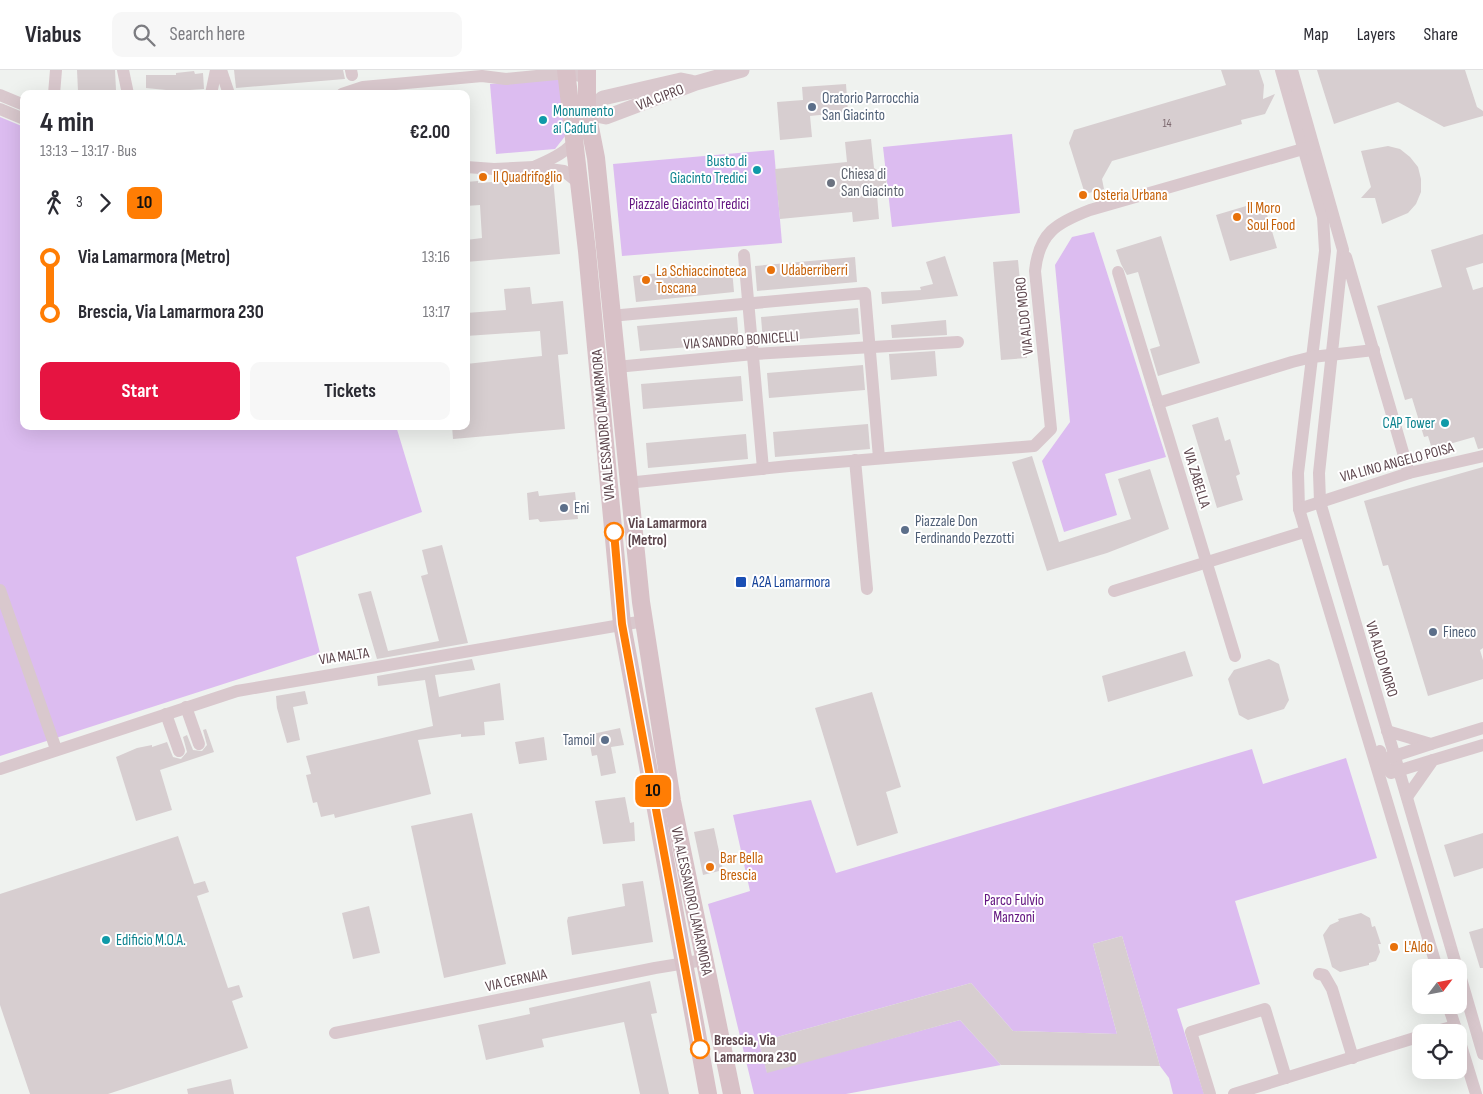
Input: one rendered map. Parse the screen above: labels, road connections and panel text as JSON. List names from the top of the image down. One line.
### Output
{"streets":{"main road":["VIA ALESSANDRO LAMARMORA"],"street":["VIA CIPRO","VIA ALDO MORO","VIA SANDRO BONICELLI","VIA LINO ANGELO POISA","VIA ZABELLA","VIA MALTA","VIA CERNAIA"]},"crossings":[["VIA CIPRO","VIA ALESSANDRO LAMARMORA"],["VIA ALDO MORO","VIA LINO ANGELO POISA"],["VIA SANDRO BONICELLI","VIA ALESSANDRO LAMARMORA"],["VIA ALESSANDRO LAMARMORA","VIA MALTA"],["VIA ALESSANDRO LAMARMORA","VIA CERNAIA"]],"parks":["Piazzale Giacinto Tredici","Parco Fulvio Manzoni"],"places":{"other":["Oratorio Parrocchia San Giacinto","Monumento ai Caduti","Busto di Giacinto Tredici","Il Quadrifoglio","Chiesa di San Giacinto","Osteria Urbana","Il Moro Soul Food","Udaberriberri","La Schiaccinoteca Toscana","CAP Tower","Eni","Piazzale Don Ferdinando Pezzotti","Via Lamarmora (Metro)","Fineco","Tamoil","Bar Bella Brescia","Edificio M.O.A.","L'Aldo","Brescia, Via Lamarmora 230"],"transit":["A2A Lamarmora"]},"lines":["bus line 10"],"house_numbers":["14"],"north":"top right","page":{"header":"Viabus","search":"Search here","nav":["Map","Layers","Share"],"on_map":"10","heading":["4 min","13:13 – 13:17 · Bus","€2.00"],"legs":["3","10"],"list":[{"name":"Via Lamarmora (Metro)","value":"13:16"},{"name":"Brescia, Via Lamarmora 230","value":"13:17"}],"buttons":["Start","Tickets"]}}
